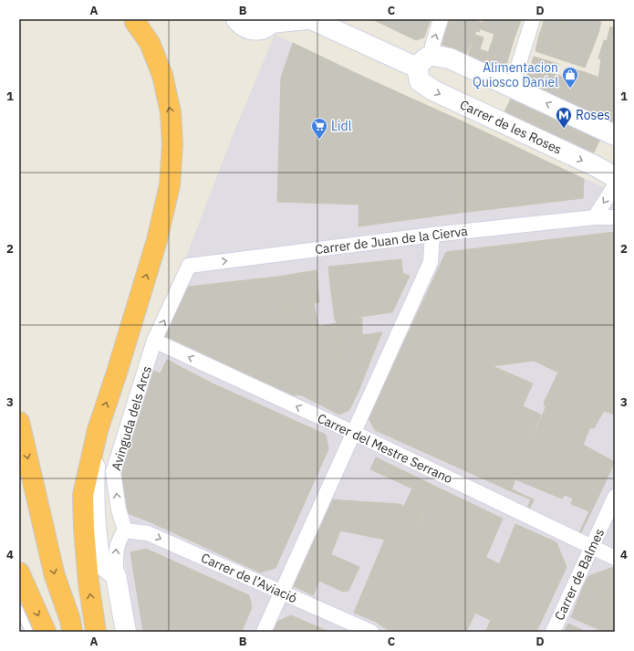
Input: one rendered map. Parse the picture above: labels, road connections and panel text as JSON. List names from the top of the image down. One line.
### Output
{"streets":{"main road":["Carrer de les Roses","Avinguda dels Arcs"],"street":["Carrer de Juan de la Cierva","Carrer del Mestre Serrano","Carrer de Balmes","Carrer de l’Aviació"]},"crossings":[["Carrer de Juan de la Cierva","Avinguda dels Arcs"],["Avinguda dels Arcs","Carrer del Mestre Serrano"],["Avinguda dels Arcs","Carrer de l’Aviació"],["Carrer del Mestre Serrano","Carrer de Balmes"]],"one_way":["Carrer de Juan de la Cierva","Avinguda dels Arcs","Carrer del Mestre Serrano","Carrer de l’Aviació"],"places":{"shop":["Alimentacion Quiosco Daniel"],"metro station":["Roses"],"supermarket":["Lidl"]},"grid":{"columns":["A","B","C","D"],"rows":["1","2","3","4"]}}
